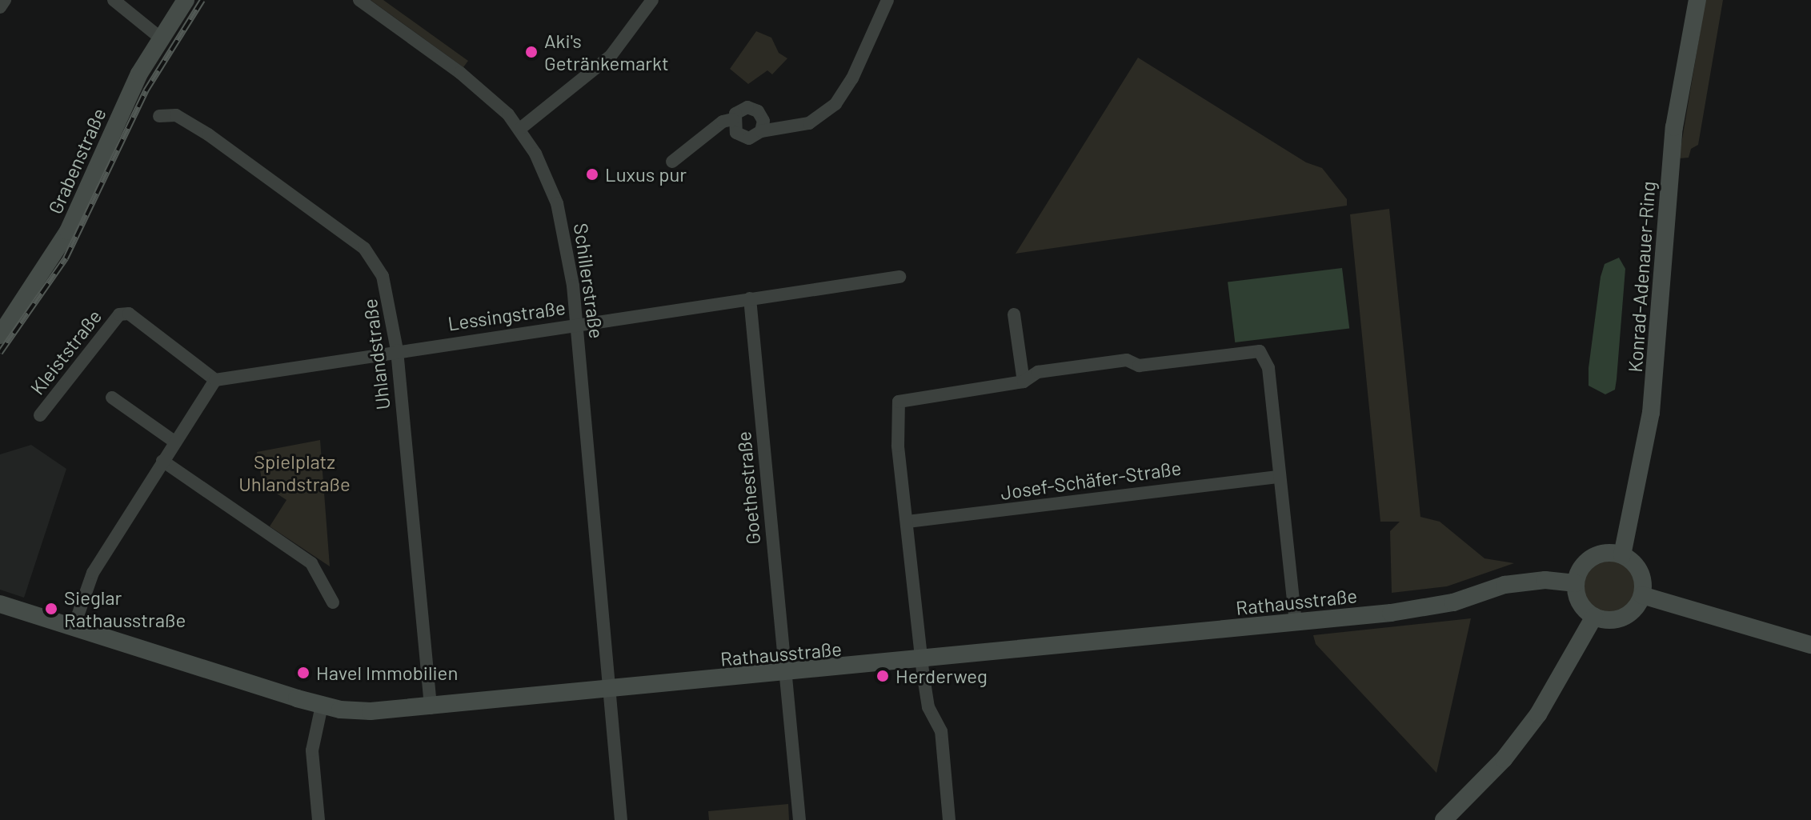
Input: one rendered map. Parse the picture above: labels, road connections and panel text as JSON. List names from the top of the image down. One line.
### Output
{"streets":{"street":["Grabenstraße","Konrad-Adenauer-Ring","Schillerstraße","Lessingstraße","Kleiststraße","Uhlandstraße","Josef-Schäfer-Straße","Goethestraße","Rathausstraße"]},"crossings":[["Konrad-Adenauer-Ring","Rathausstraße"],["Schillerstraße","Lessingstraße"],["Schillerstraße","Rathausstraße"],["Lessingstraße","Kleiststraße"],["Lessingstraße","Uhlandstraße"],["Lessingstraße","Goethestraße"],["Uhlandstraße","Rathausstraße"],["Goethestraße","Rathausstraße"]],"parks":["Spielplatz Uhlandstraße"],"places":["Aki's Getränkemarkt","Luxus pur","Sieglar Rathausstraße","Havel Immobilien","Herderweg"]}
